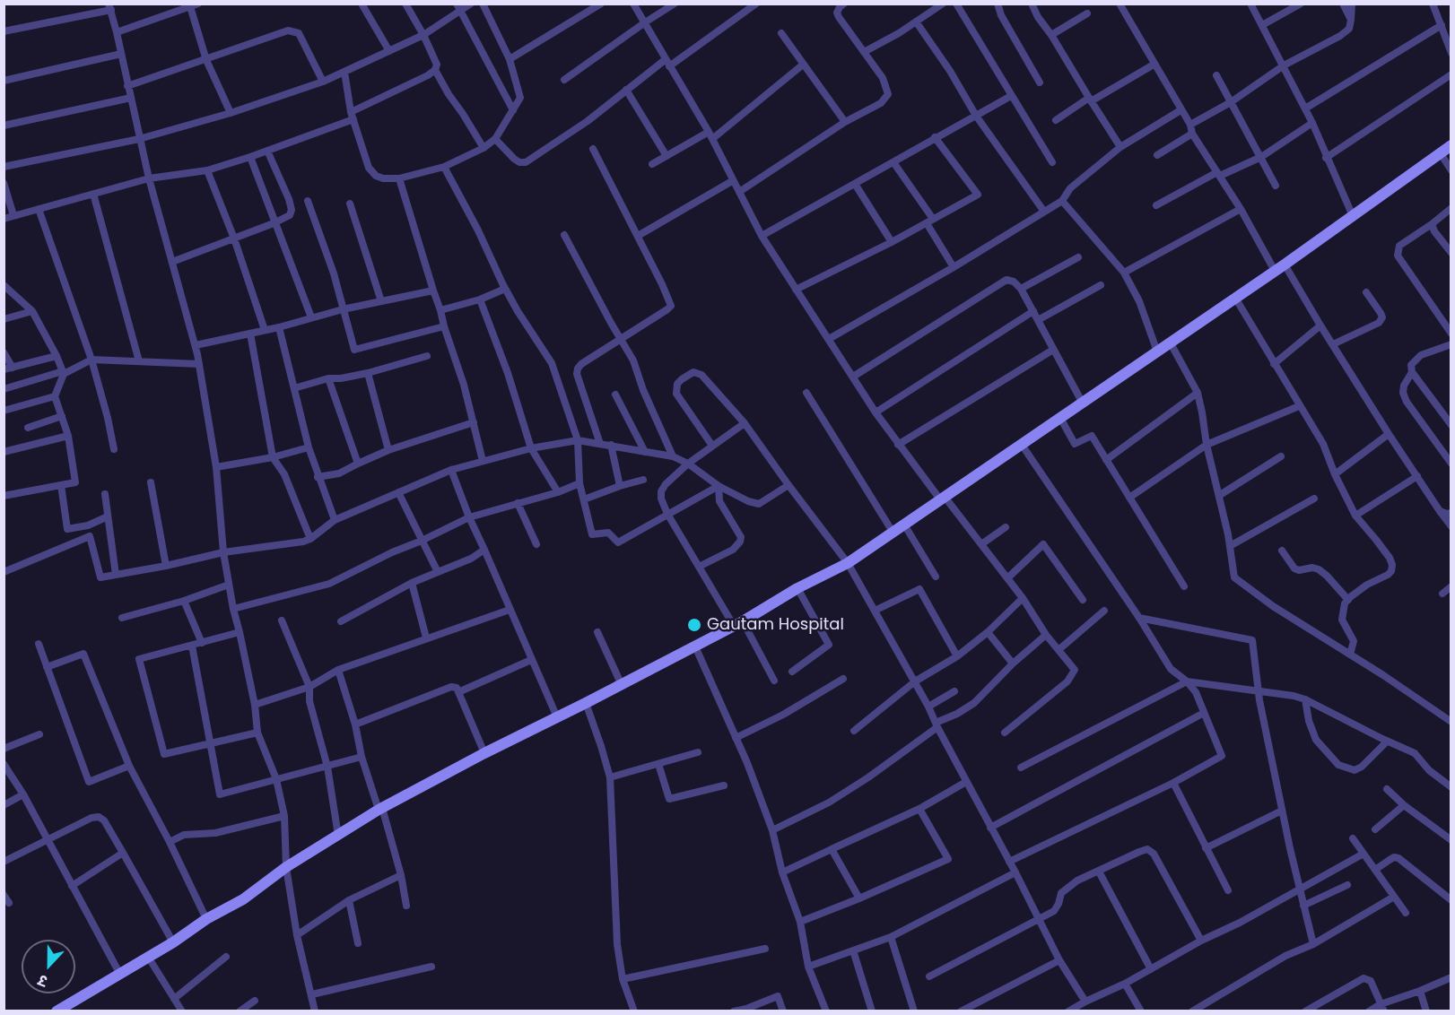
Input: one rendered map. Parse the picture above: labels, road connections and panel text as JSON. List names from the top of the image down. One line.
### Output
{"places":["Gautam Hospital"],"north":"bottom"}
